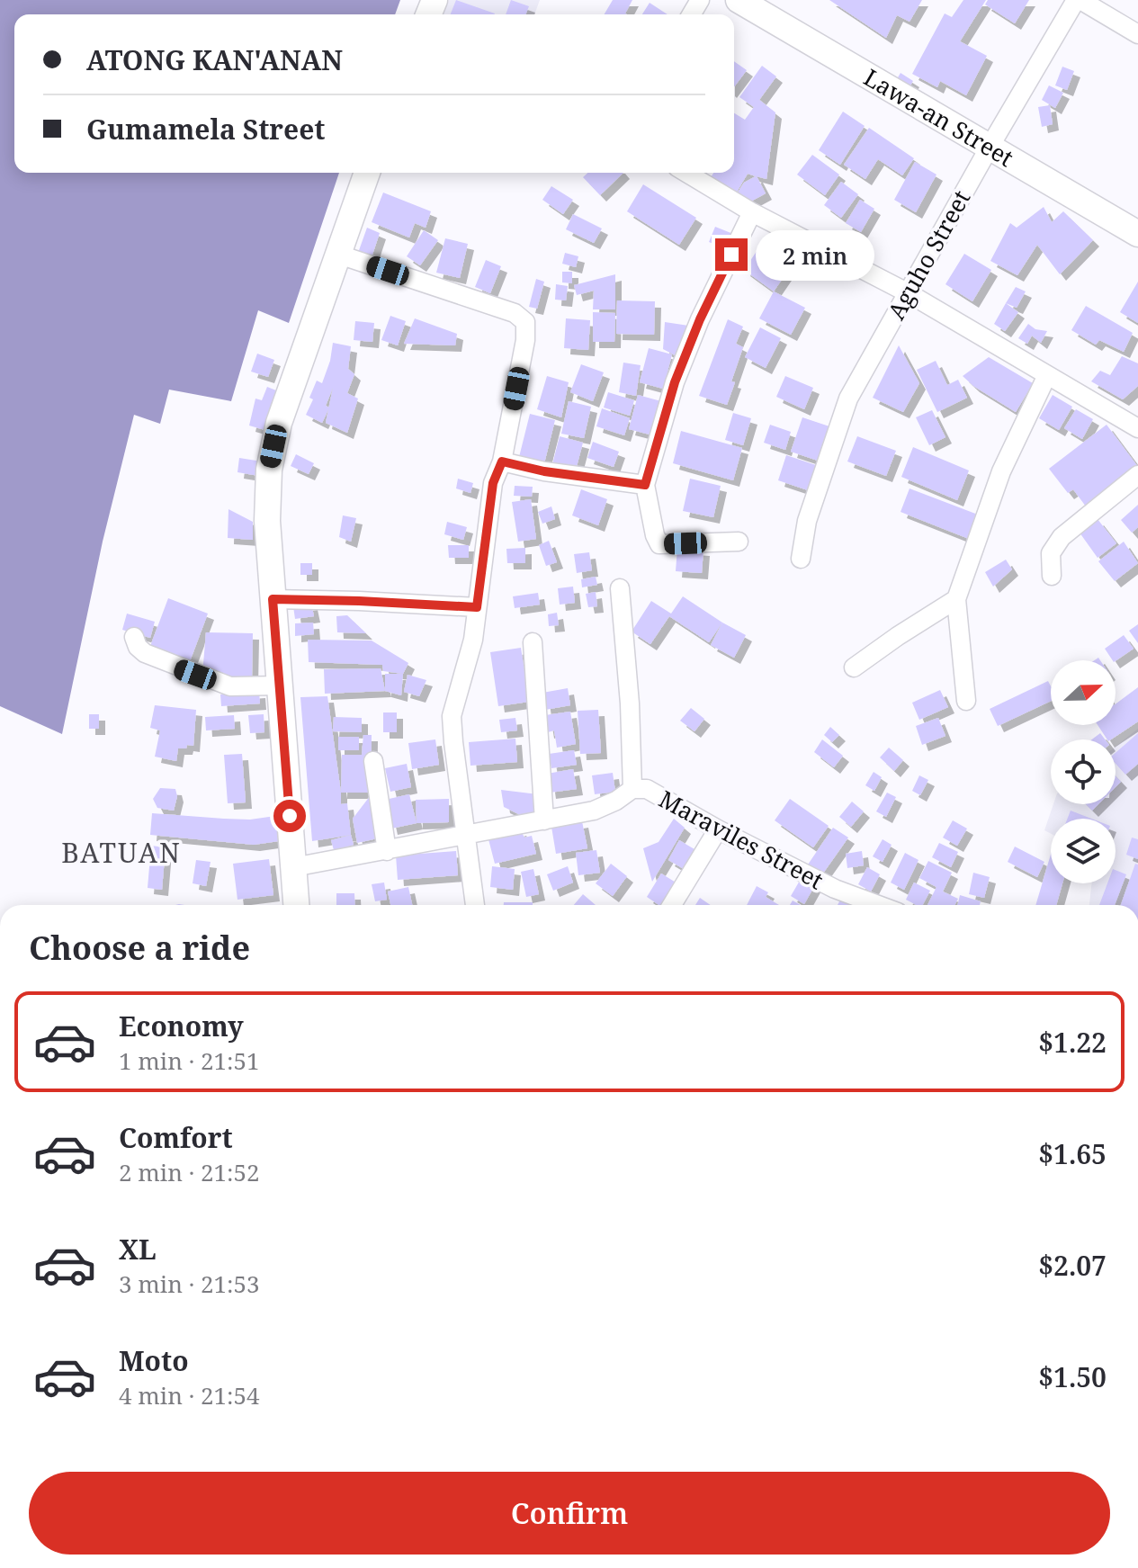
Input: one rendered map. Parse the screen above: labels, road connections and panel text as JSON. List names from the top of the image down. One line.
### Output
{"streets":{"main road":["Lawa-an Street"],"street":["Aguho Street","Maraviles Street"]},"crossings":[["Lawa-an Street","Aguho Street"]],"districts":["BATUAN"],"north":"right","page":{"banner":["ATONG KAN'ANAN","Gumamela Street"],"bubble":"2 min","heading":"Choose a ride","list":[{"name":"Economy","note":"1 min · 21:51","value":"$1.22"},{"name":"Comfort","note":"2 min · 21:52","value":"$1.65"},{"name":"XL","note":"3 min · 21:53","value":"$2.07"},{"name":"Moto","note":"4 min · 21:54","value":"$1.50"}],"buttons":"Confirm"}}
